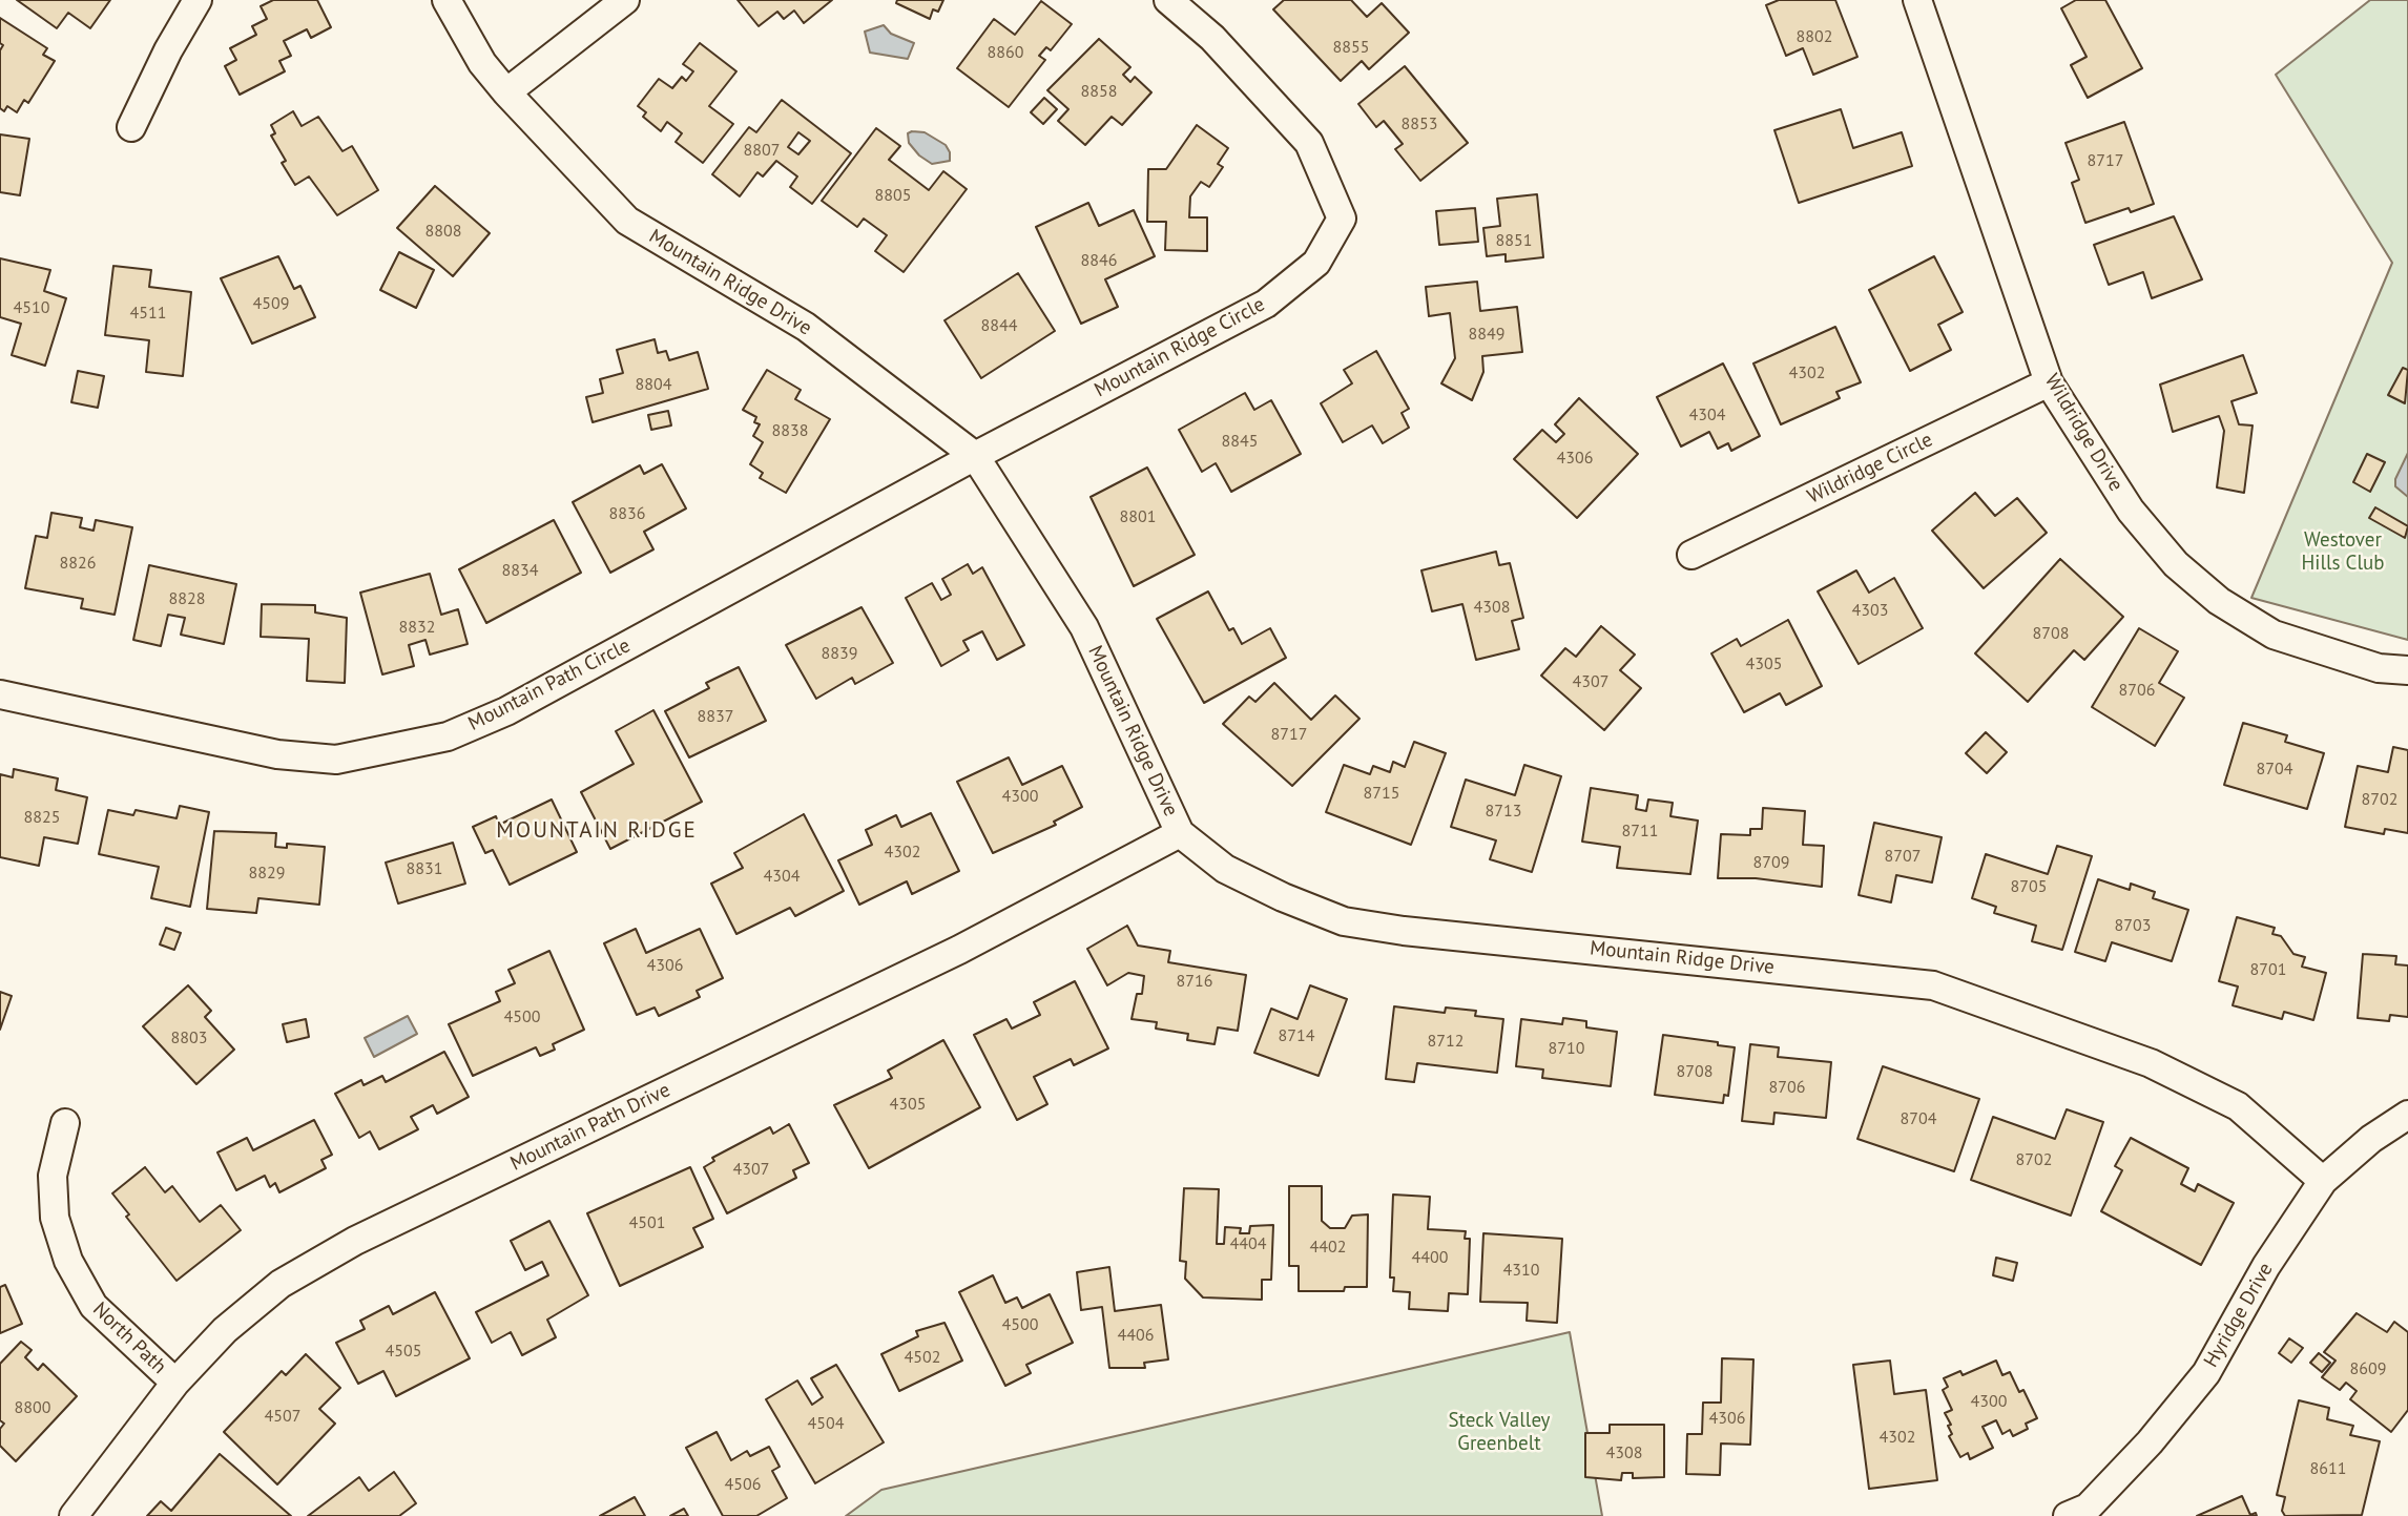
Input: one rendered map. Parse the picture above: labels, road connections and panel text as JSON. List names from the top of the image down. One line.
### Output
{"streets":{"street":["Mountain Ridge Drive","Mountain Ridge Circle","Wildridge Drive","Wildridge Circle","Mountain Path Circle","Mountain Path Drive","Hyridge Drive","North Path"]},"crossings":[["Mountain Ridge Drive","Mountain Ridge Circle"],["Mountain Ridge Drive","Mountain Path Circle"],["Mountain Ridge Drive","Mountain Path Drive"],["Mountain Ridge Drive","Hyridge Drive"],["Mountain Ridge Circle","Mountain Path Circle"],["Wildridge Drive","Wildridge Circle"],["Mountain Path Drive","North Path"]],"districts":["MOUNTAIN RIDGE"],"parks":["Westover Hills Club","Steck Valley Greenbelt"],"house_numbers":["8802","8855","8860","8858","8853","8807","8717","8805","8808","8851","8846","4509","4510","4511","8844","8849","4302","8804","4304","8838","8845","4306","8836","8801","8826","8834","8828","4308","4303","8832","8708","8839","4305","4307","8706","8837","8717","8704","8715","4300","8702","8713","8825","8711","4302","8707","8709","8831","8829","4304","8705","8703","4306","8701","8716","4500","8714","8803","8712","8710","8708","8706","4305","8704","8702","4307","4501","4404","4402","4400","4310","4500","4406","4505","4502","8609","4300","8800","4507","4306","4504","4302","4308","8611","4506"]}
